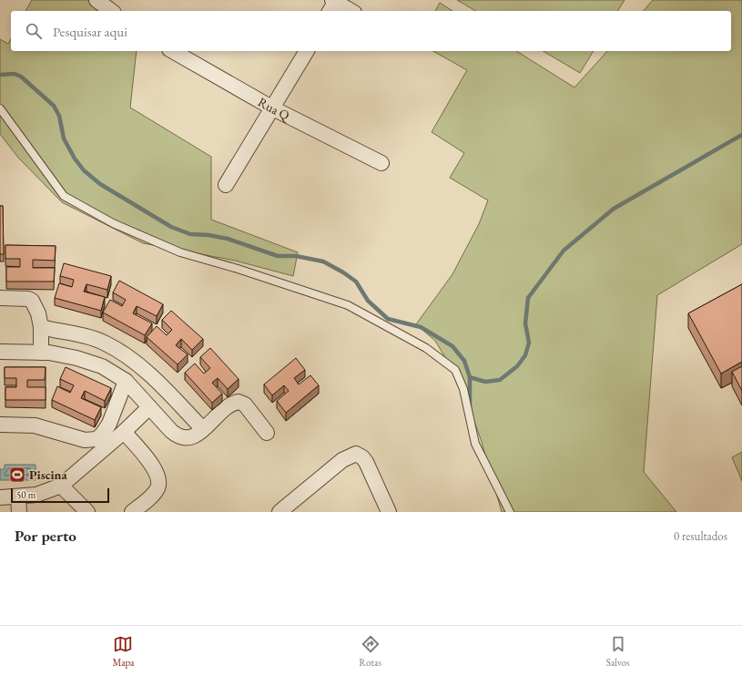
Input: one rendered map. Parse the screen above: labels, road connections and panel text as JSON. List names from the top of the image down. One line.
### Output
{"streets":{"street":["Rua Q"]},"places":{"sports":["Piscina"]},"scale_bar":"50 m","page":{"search":"Pesquisar aqui","scale":"50 m","heading":["Por perto","0 resultados"],"nav":["Mapa","Rotas","Salvos"]}}
